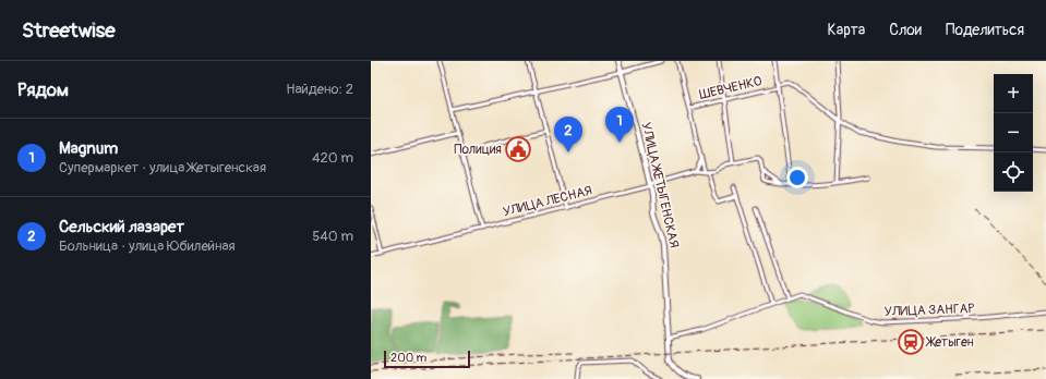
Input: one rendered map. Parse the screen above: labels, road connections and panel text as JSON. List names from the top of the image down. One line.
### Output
{"streets":{"main road":["УЛИЦА ЖЕТЫГЕНСКАЯ"],"street":["ШЕВЧЕНКО","УЛИЦА ЛЕСНАЯ","УЛИЦА ЗАНГАР"]},"crossings":[["УЛИЦА ЖЕТЫГЕНСКАЯ","УЛИЦА ЛЕСНАЯ"],["УЛИЦА ЖЕТЫГЕНСКАЯ","УЛИЦА ЗАНГАР"]],"places":{"public building":["Полиция"],"station":["Жетыген"]},"scale_bar":"200 m","page":{"header":"Streetwise","nav":["Карта","Слои","Поделиться"],"heading":["Рядом","Найдено: 2"],"map_buttons":["+","−"],"pins":["1","2"],"list":[{"mark":"1","name":"Magnum","note":"Супермаркет · улица Жетыгенская","value":"420 m"},{"mark":"2","name":"Сельский лазарет","note":"Больница · улица Юбилейная","value":"540 m"}],"scale":"200 m"}}
